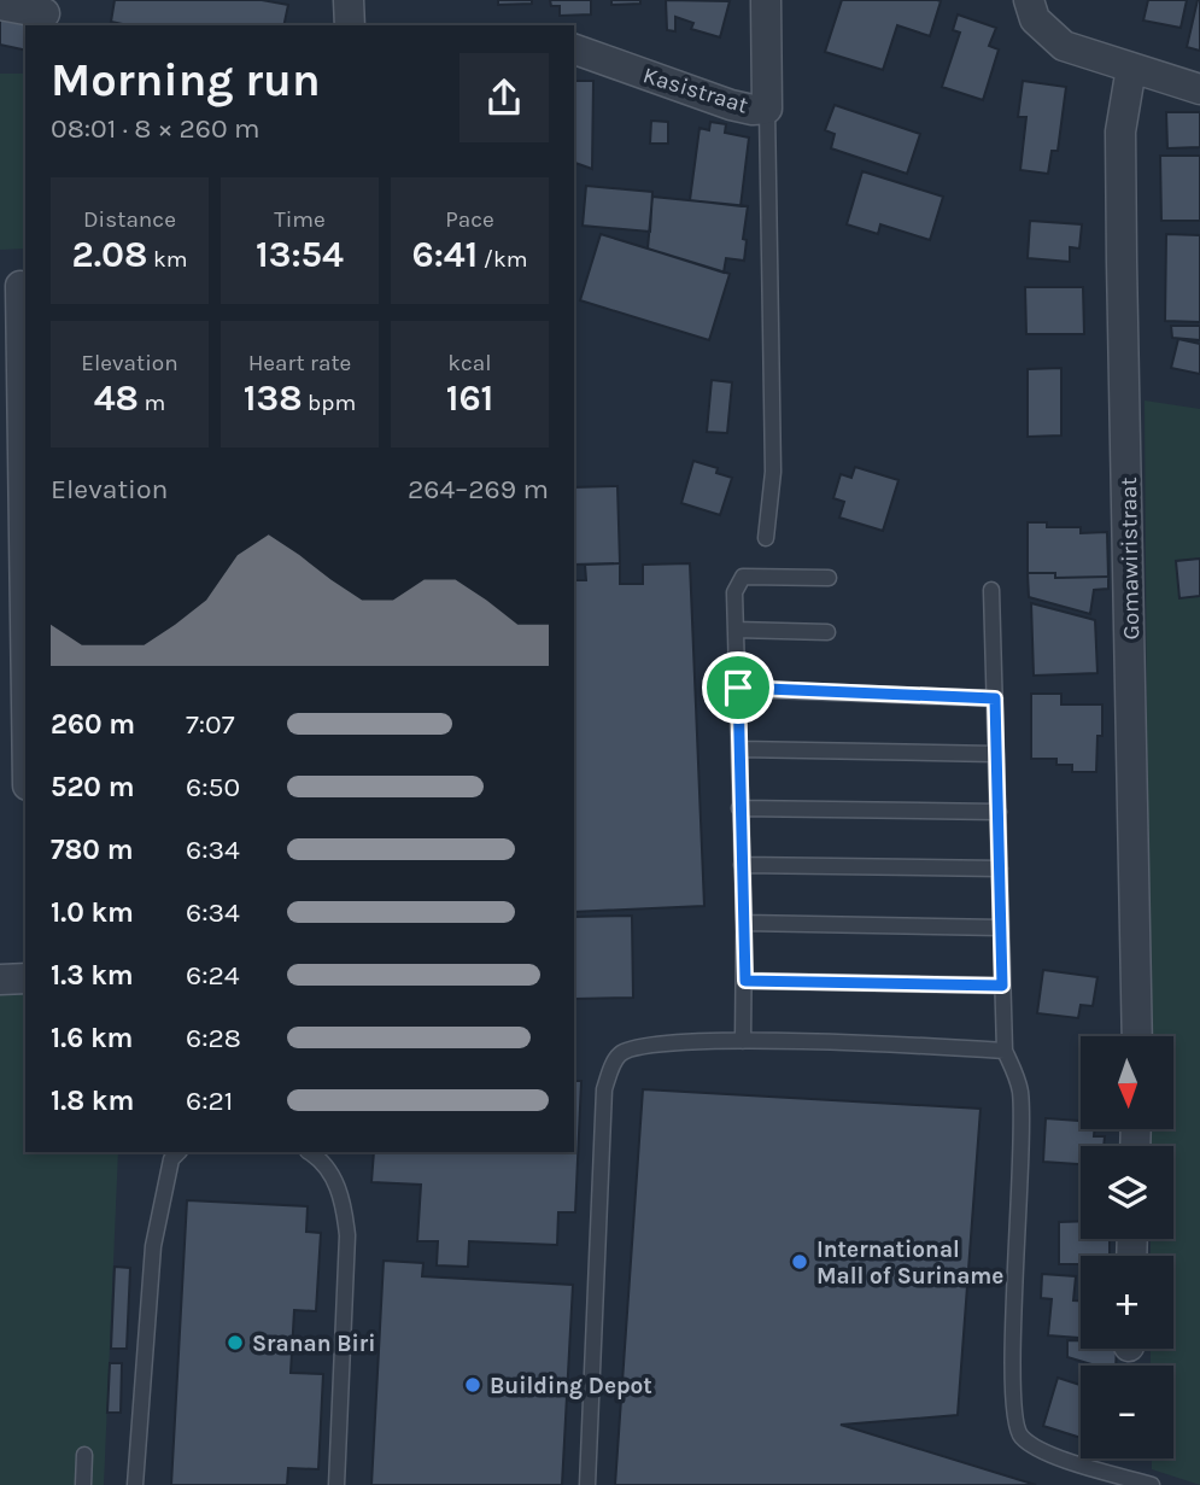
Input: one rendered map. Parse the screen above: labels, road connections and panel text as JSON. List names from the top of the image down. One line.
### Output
{"streets":{"street":["Kasistraat","Gomawiristraat"]},"places":["International Mall of Suriname","Sranan Biri","Building Depot"],"north":"bottom","page":{"heading":["Morning run","08:01 · 8 × 260 m"],"stats":[["Distance","2.08 km"],["Time","13:54"],["Pace","6:41 /km"],["Elevation","48 m"],["Heart rate","138 bpm"],["kcal","161"]],"chart":["Elevation","264–269 m"],"list":[{"name":"260 m","note":"7:07"},{"name":"520 m","note":"6:50"},{"name":"780 m","note":"6:34"},{"name":"1.0 km","note":"6:34"},{"name":"1.3 km","note":"6:24"},{"name":"1.6 km","note":"6:28"},{"name":"1.8 km","note":"6:21"}],"map_buttons":["+","−"]}}
